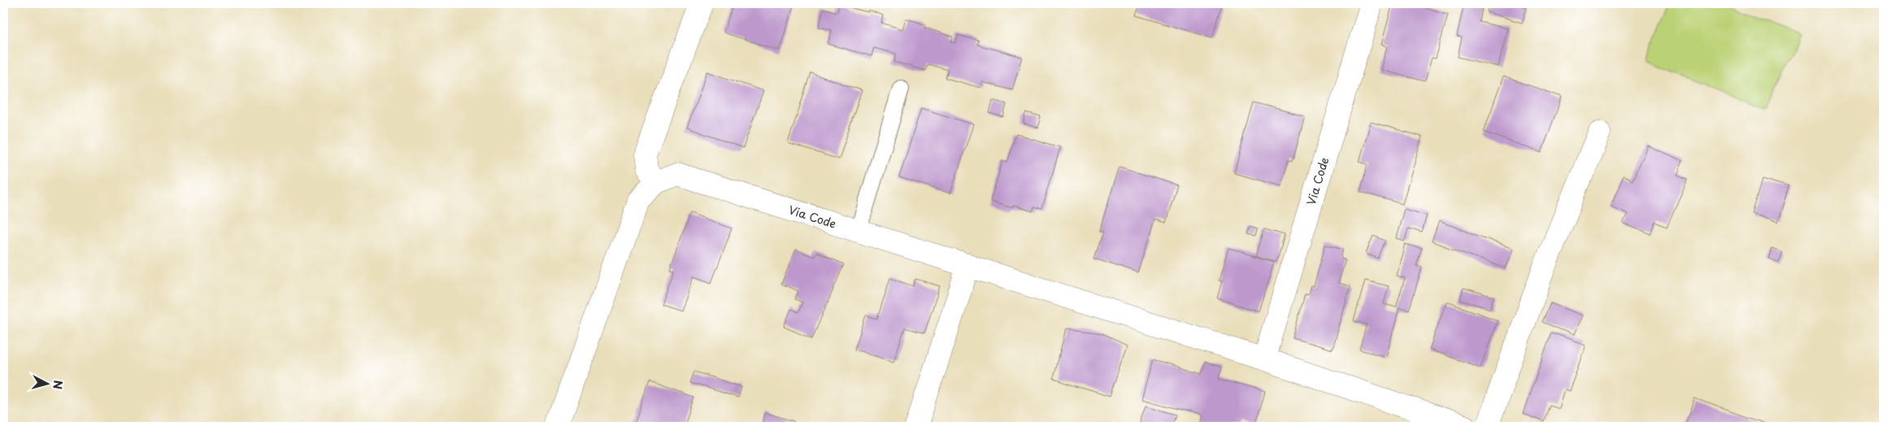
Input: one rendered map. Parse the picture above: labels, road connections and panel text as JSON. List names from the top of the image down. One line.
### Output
{"streets":{"street":["Via Code"]},"north":"right"}
